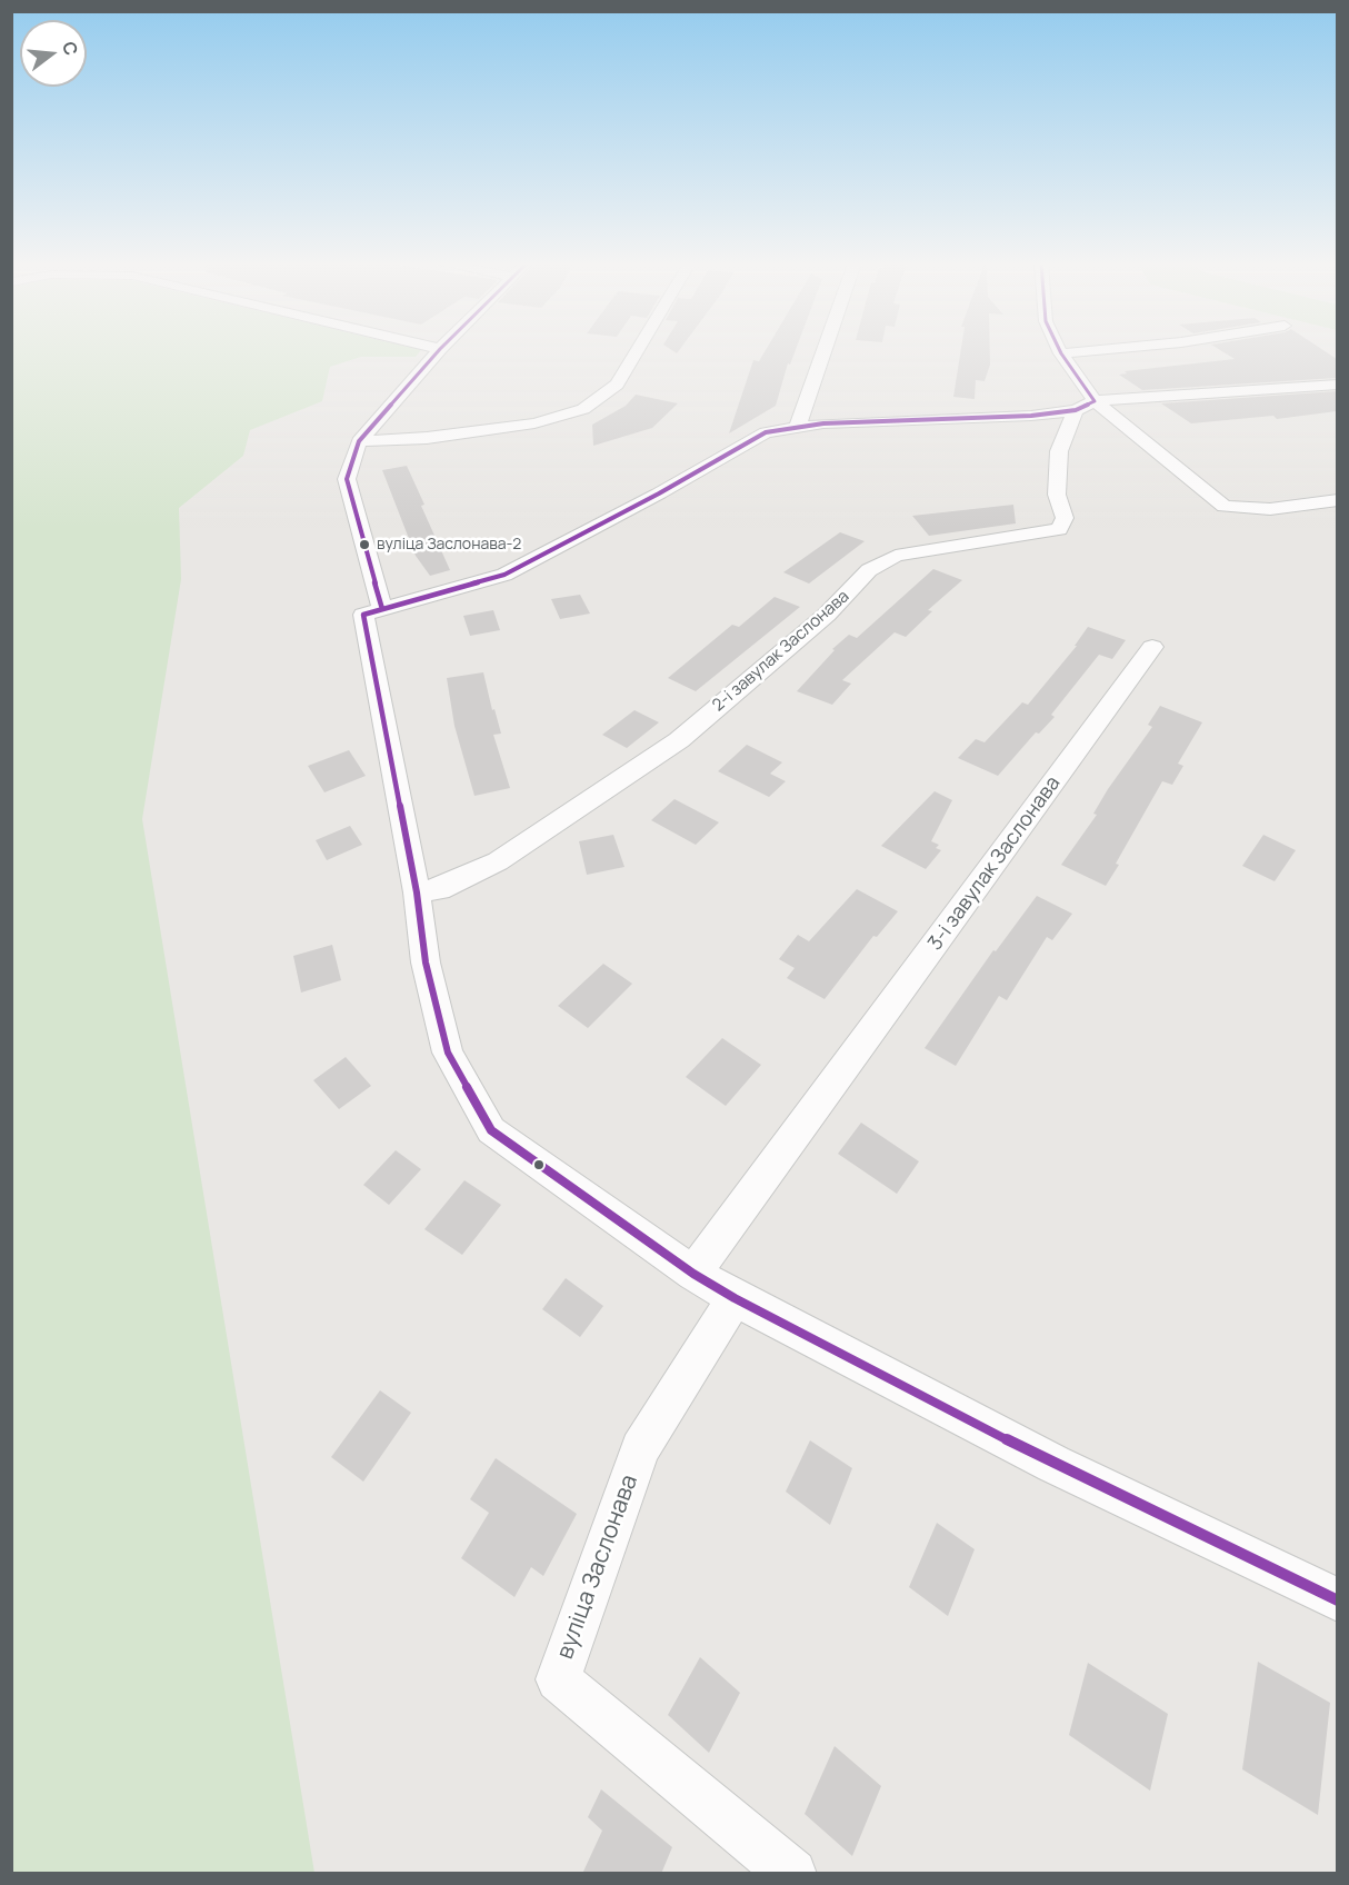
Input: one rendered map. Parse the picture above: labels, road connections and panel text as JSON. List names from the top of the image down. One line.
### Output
{"streets":{"street":["2-і завулак Заслонава","3-і завулак Заслонава","вуліца Заслонава"]},"places":["вуліца Заслонава-2"],"north":"right"}
